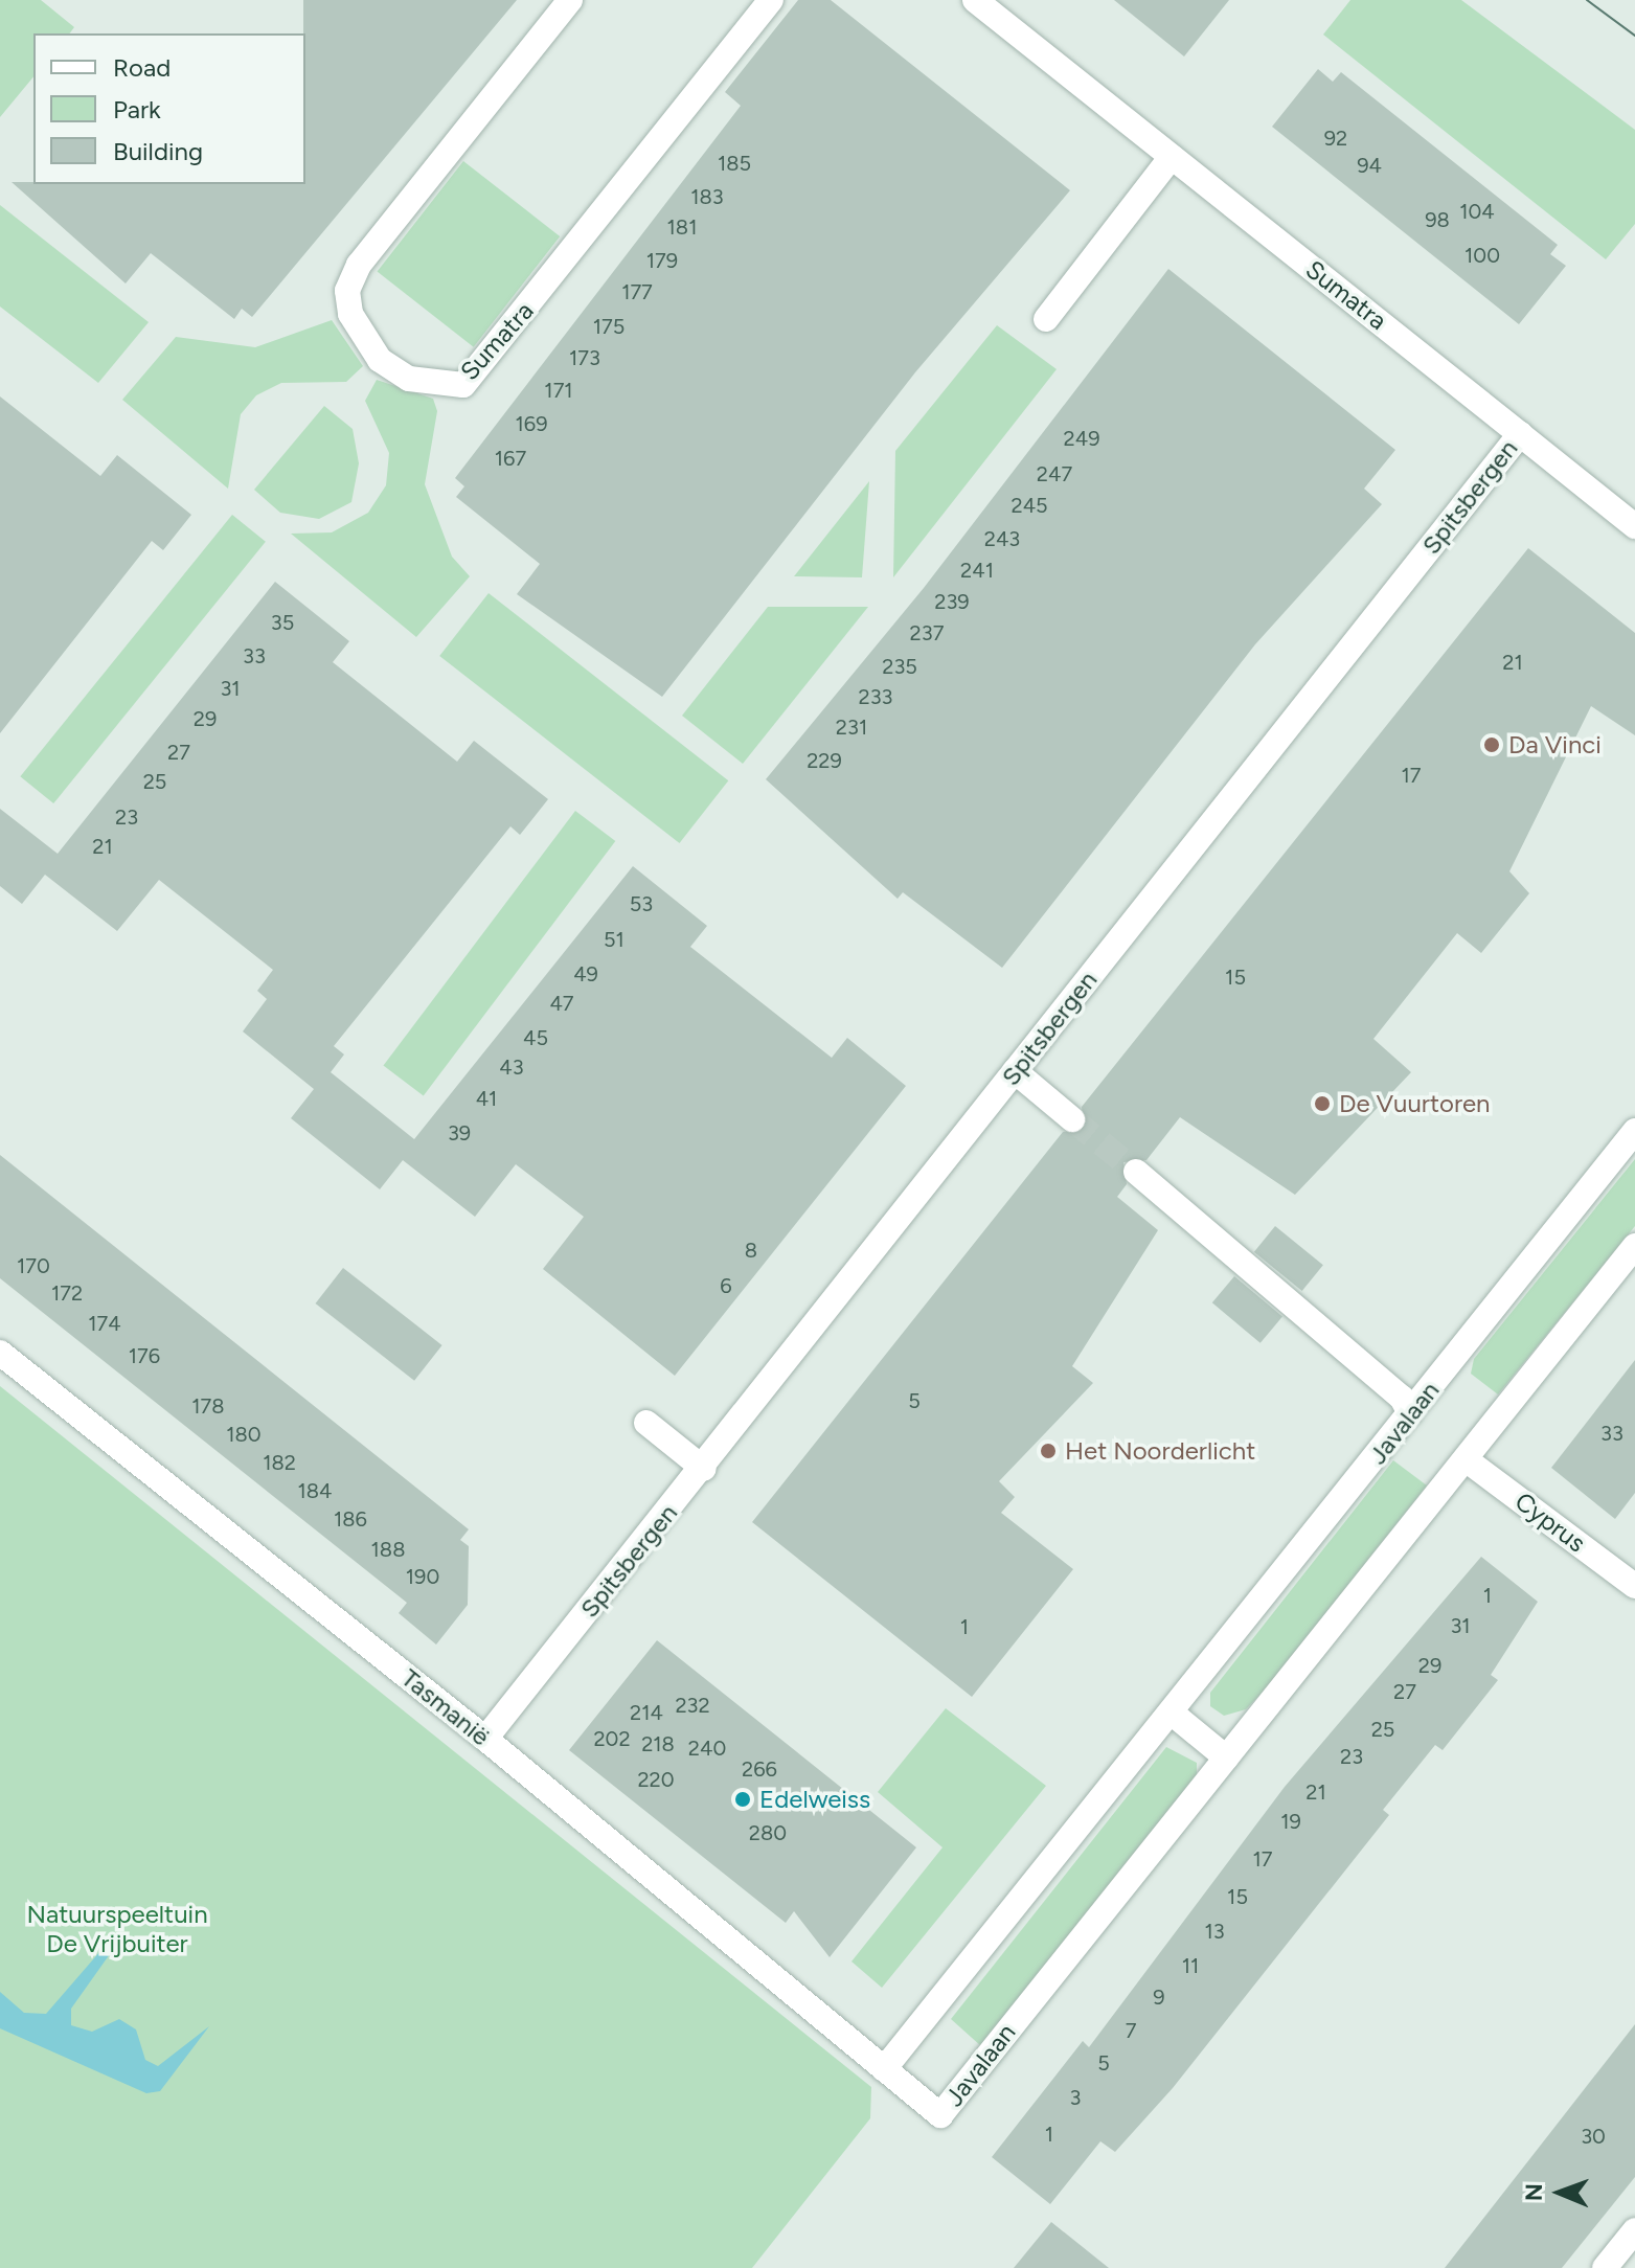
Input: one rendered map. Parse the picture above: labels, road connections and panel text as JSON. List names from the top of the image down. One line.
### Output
{"streets":{"street":["Sumatra","Spitsbergen","Javalaan","Cyprus","Tasmanië"]},"crossings":[["Sumatra","Spitsbergen"],["Spitsbergen","Tasmanië"],["Javalaan","Cyprus"],["Javalaan","Tasmanië"]],"parks":["Natuurspeeltuin De Vrijbuiter"],"places":["Da Vinci","De Vuurtoren","Het Noorderlicht","Edelweiss"],"house_numbers":["92","185","94","183","104","98","181","100","179","177","175","173","171","169","249","167","247","245","243","241","239","35","237","33","21","235","31","233","29","231","27","229","17","25","23","21","53","51","49","15","47","45","43","41","39","8","170","6","172","174","176","5","178","33","180","182","184","186","188","190","1","31","1","29","27","232","214","25","202","218","240","23","266","220","21","19","280","17","15","13","11","9","7","5","3","1","30"],"legend":["Road","Park","Building"],"north":"left"}
